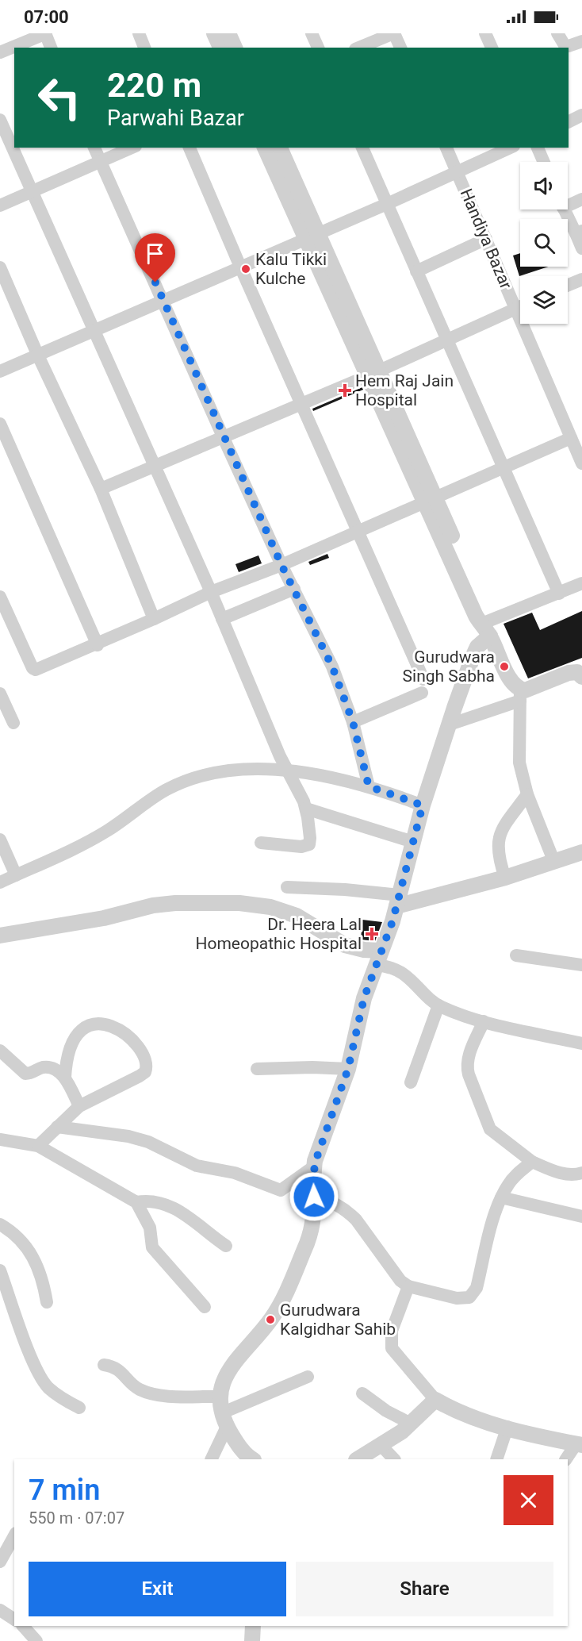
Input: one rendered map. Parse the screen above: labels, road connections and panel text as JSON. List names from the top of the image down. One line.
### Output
{"streets":{"street":["Handiya Bazar"]},"places":{"other":["Kalu Tikki Kulche","Gurudwara Singh Sabha","Gurudwara Kalgidhar Sahib"],"health":["Hem Raj Jain Hospital","Dr. Heera Lal Homeopathic Hospital"]},"page":{"status":"07:00","turn":["220 m","Parwahi Bazar"],"heading":["7 min","550 m · 07:07"],"buttons":["Exit","Share"]}}
